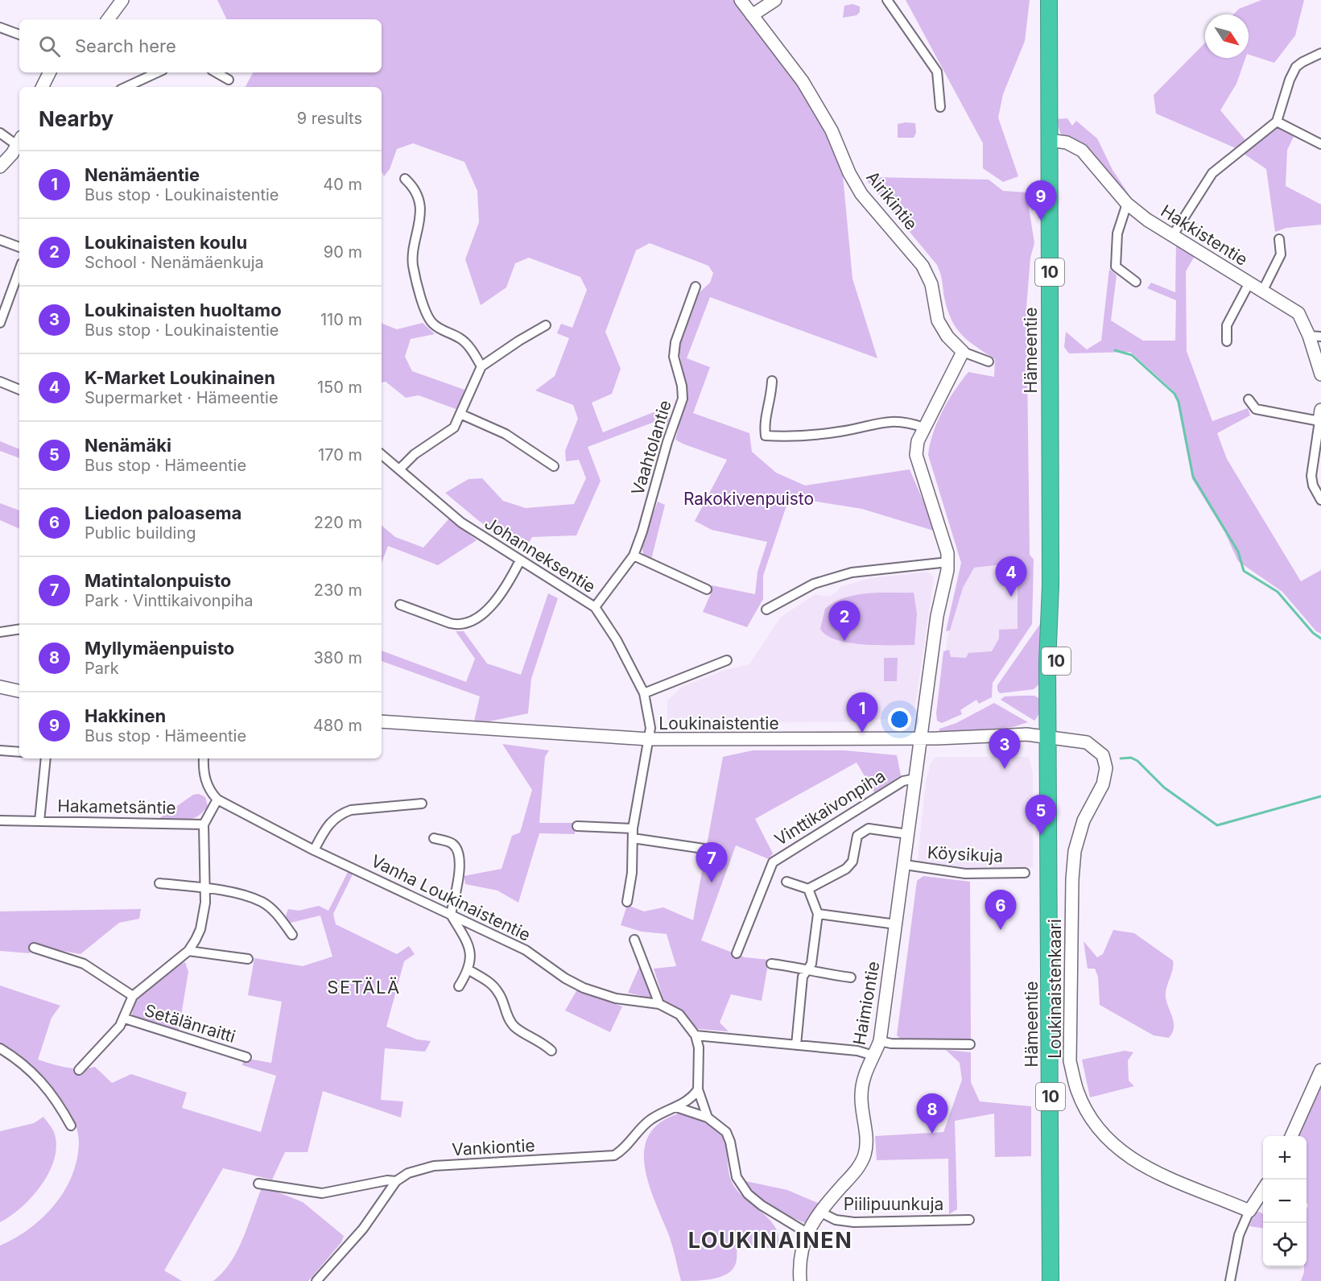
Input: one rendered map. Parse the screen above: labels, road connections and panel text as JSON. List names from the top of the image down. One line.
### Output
{"streets":{"highway":["10","Hämeentie"],"street":["Airikintie","Hakkistentie","Vaahtolantie","Johanneksentie","Loukinaistentie","Hakametsäntie","Vinttikaivonpiha","Köysikuja","Vanha Loukinaistentie","Loukinaistenkaari","Haimiontie","Setälänraitti","Vankiontie","Piilipuunkuja"]},"crossings":[["Hakkistentie","Hämeentie"],["Hämeentie","Loukinaistentie"],["Hämeentie","Loukinaistenkaari"],["Vaahtolantie","Johanneksentie"],["Johanneksentie","Loukinaistentie"],["Loukinaistentie","Loukinaistenkaari"],["Loukinaistentie","Haimiontie"],["Vinttikaivonpiha","Haimiontie"],["Köysikuja","Haimiontie"],["Haimiontie","Piilipuunkuja"]],"districts":["SETÄLÄ","LOUKINAINEN"],"parks":["Rakokivenpuisto"],"north":"bottom right","page":{"search":"Search here","heading":["Nearby","9 results"],"list":[{"mark":"1","name":"Nenämäentie","note":"Bus stop · Loukinaistentie","value":"40 m"},{"mark":"2","name":"Loukinaisten koulu","note":"School · Nenämäenkuja","value":"90 m"},{"mark":"3","name":"Loukinaisten huoltamo","note":"Bus stop · Loukinaistentie","value":"110 m"},{"mark":"4","name":"K-Market Loukinainen","note":"Supermarket · Hämeentie","value":"150 m"},{"mark":"5","name":"Nenämäki","note":"Bus stop · Hämeentie","value":"170 m"},{"mark":"6","name":"Liedon paloasema","note":"Public building","value":"220 m"},{"mark":"7","name":"Matintalonpuisto","note":"Park · Vinttikaivonpiha","value":"230 m"},{"mark":"8","name":"Myllymäenpuisto","note":"Park","value":"380 m"},{"mark":"9","name":"Hakkinen","note":"Bus stop · Hämeentie","value":"480 m"}],"pins":["9","4","2","1","3","5","7","6","8"],"map_buttons":["+","−"]}}
